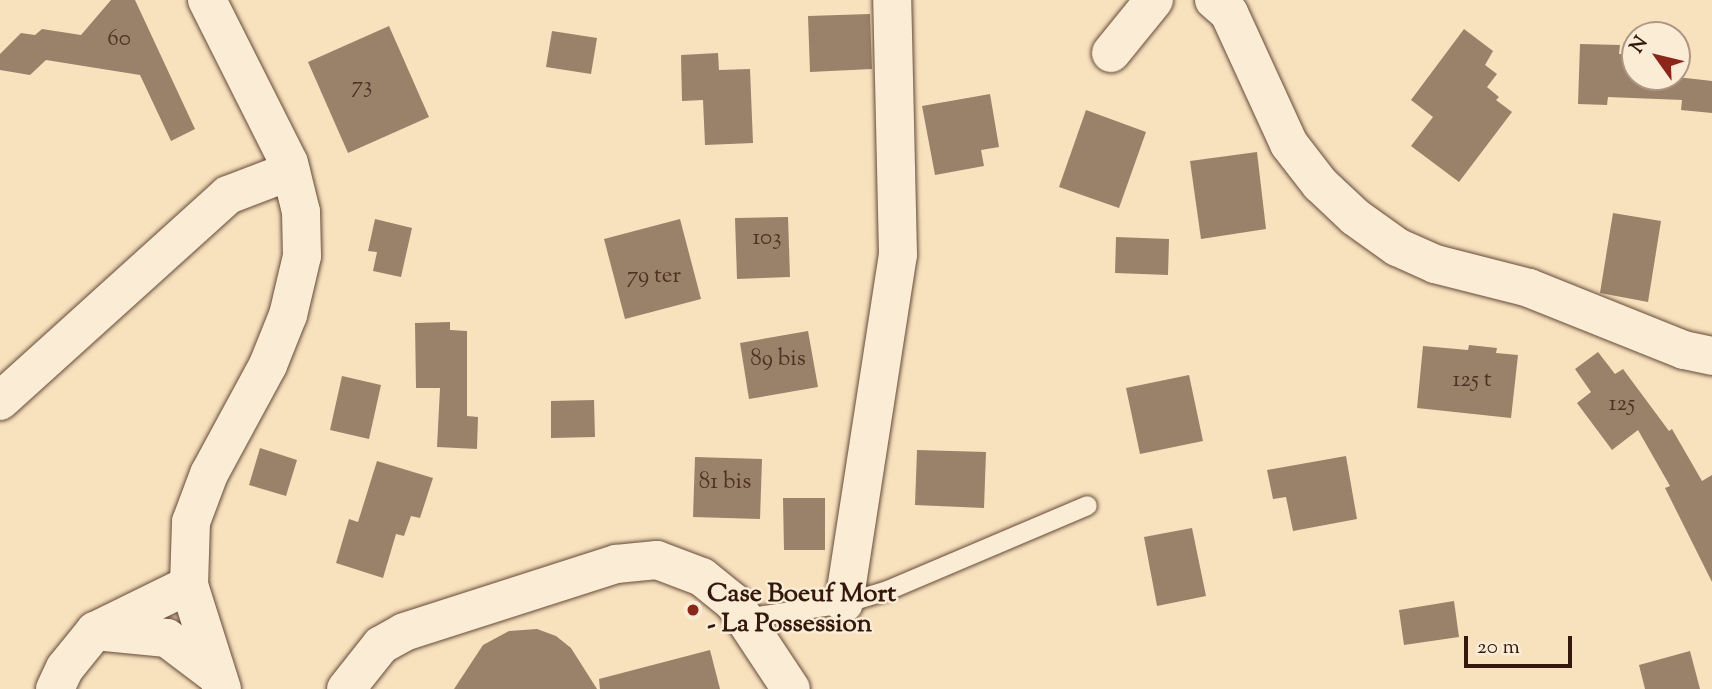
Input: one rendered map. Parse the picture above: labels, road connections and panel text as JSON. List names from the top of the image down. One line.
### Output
{"places":["Case Boeuf Mort - La Possession"],"house_numbers":["60","73","103","79 ter","89 bis","125 t","125","81 bis"],"scale_bar":"20 m","north":"top left"}
